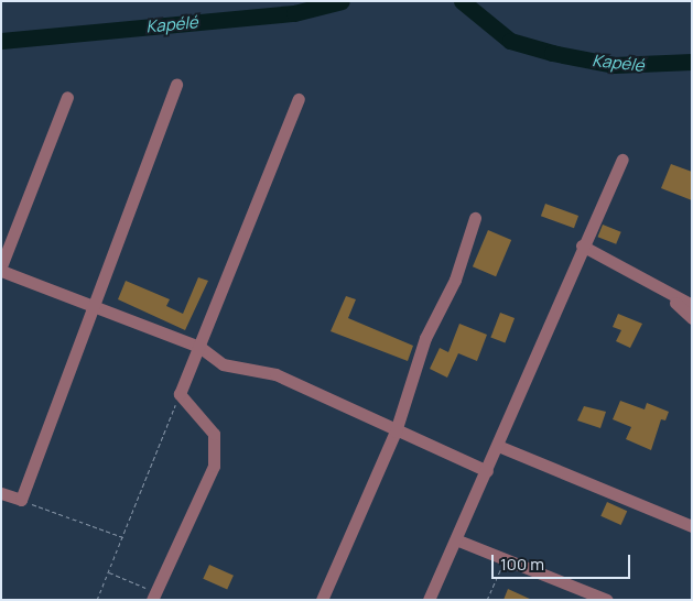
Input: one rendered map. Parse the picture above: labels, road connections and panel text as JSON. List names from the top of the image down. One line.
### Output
{"water":["Kapélé"],"scale_bar":"100 m"}
